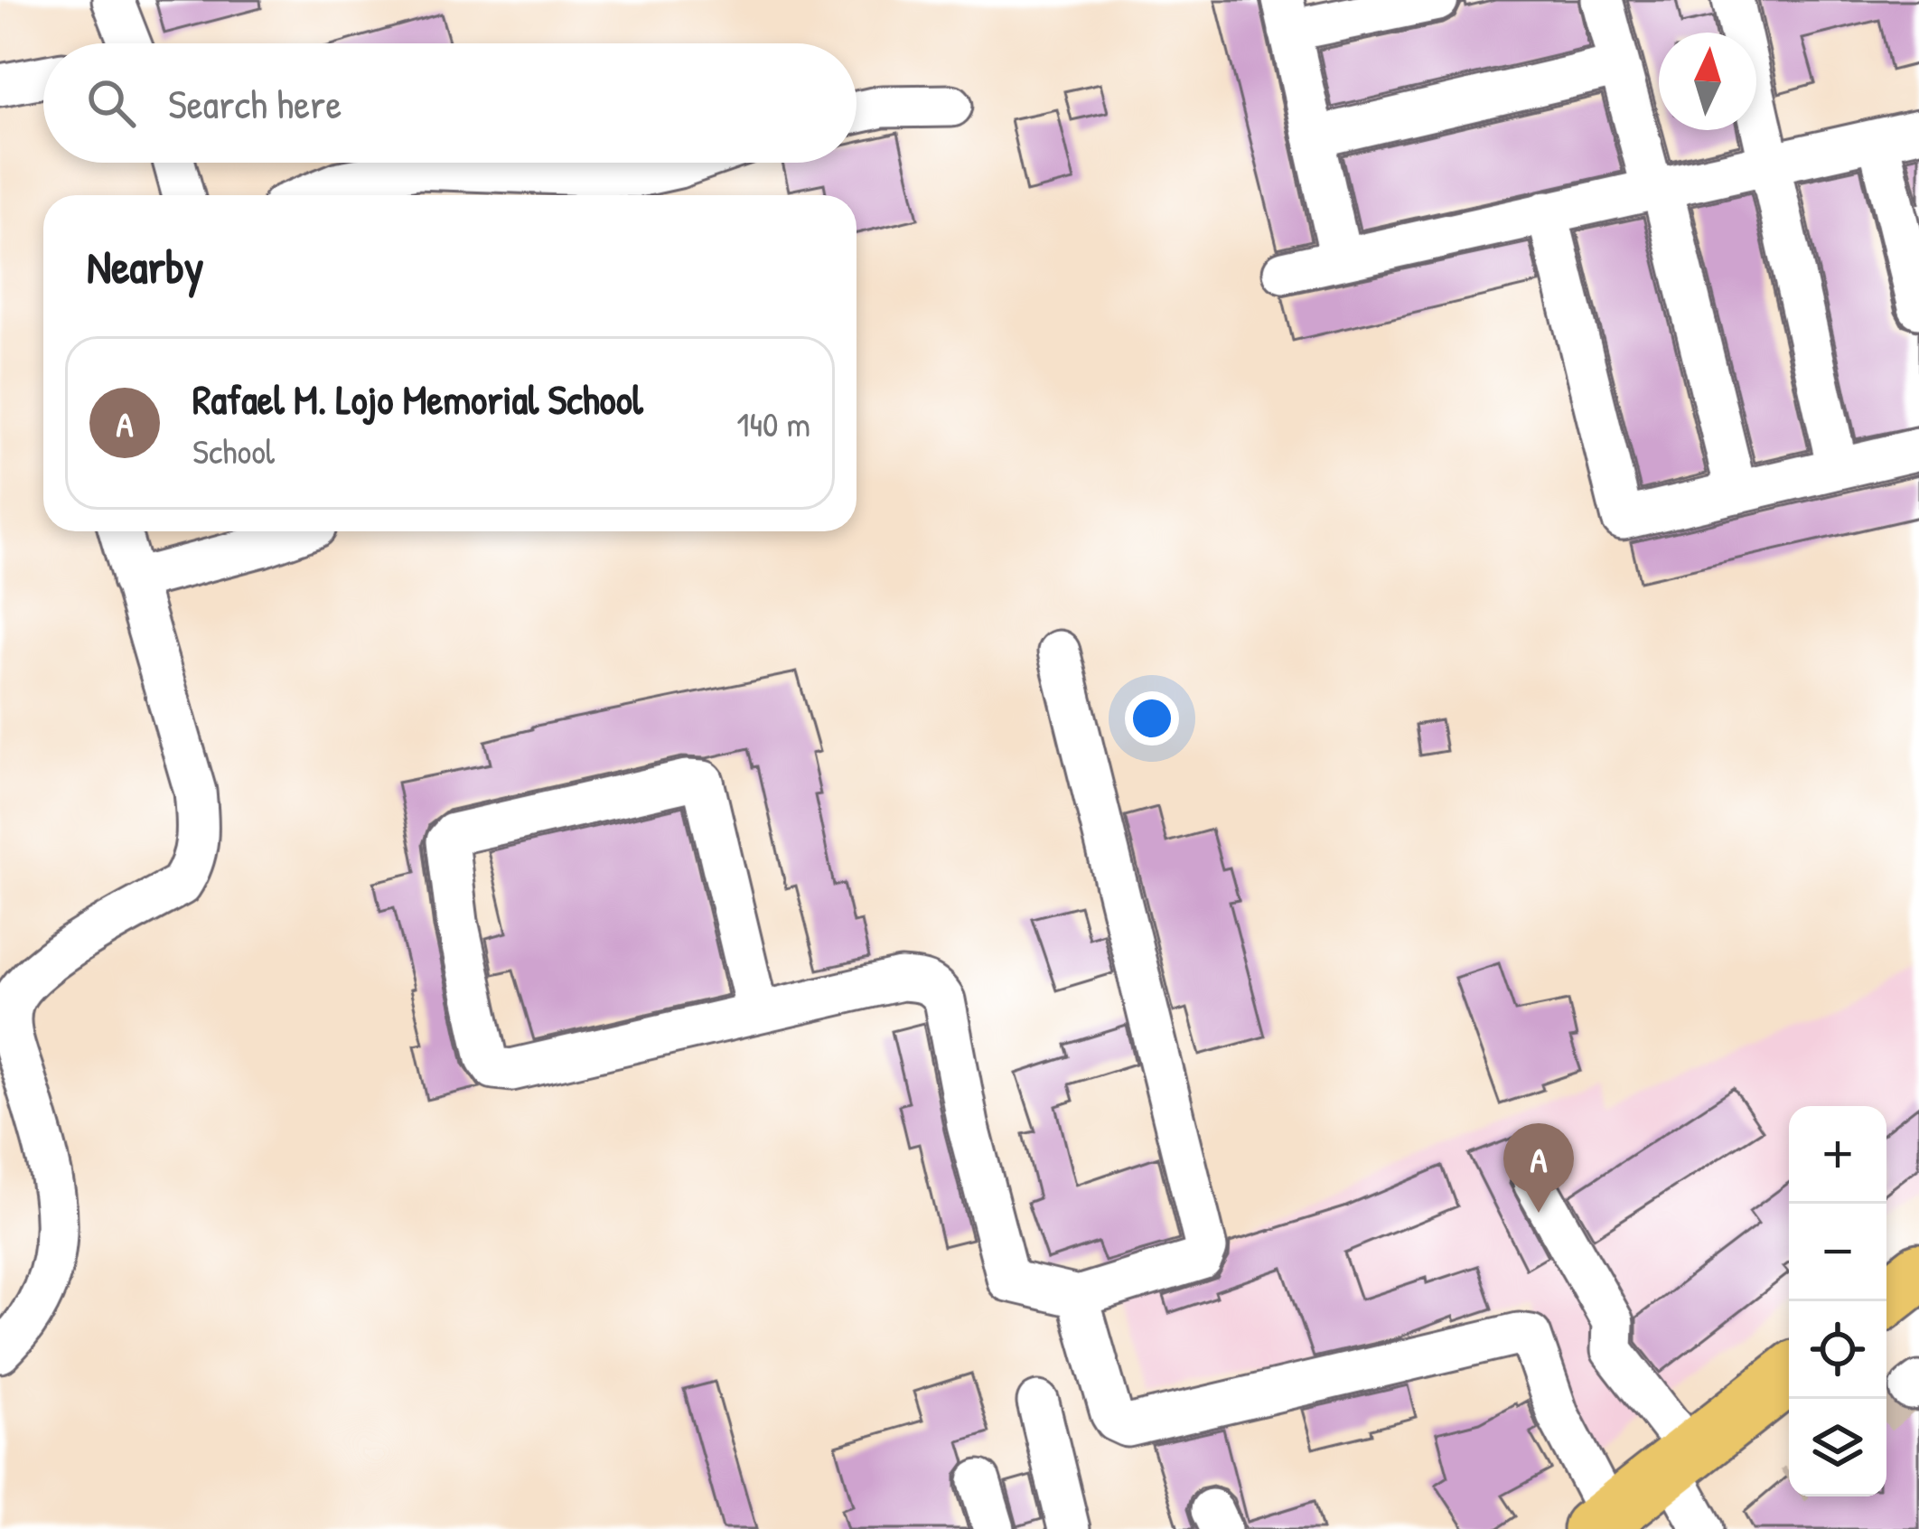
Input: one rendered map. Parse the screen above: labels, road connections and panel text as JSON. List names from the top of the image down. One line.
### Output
{"north":"top","page":{"search":"Search here","heading":"Nearby","list":[{"mark":"A","name":"Rafael M. Lojo Memorial School","note":"School","value":"140 m"}],"map_buttons":["+","−"],"pins":"A"}}
